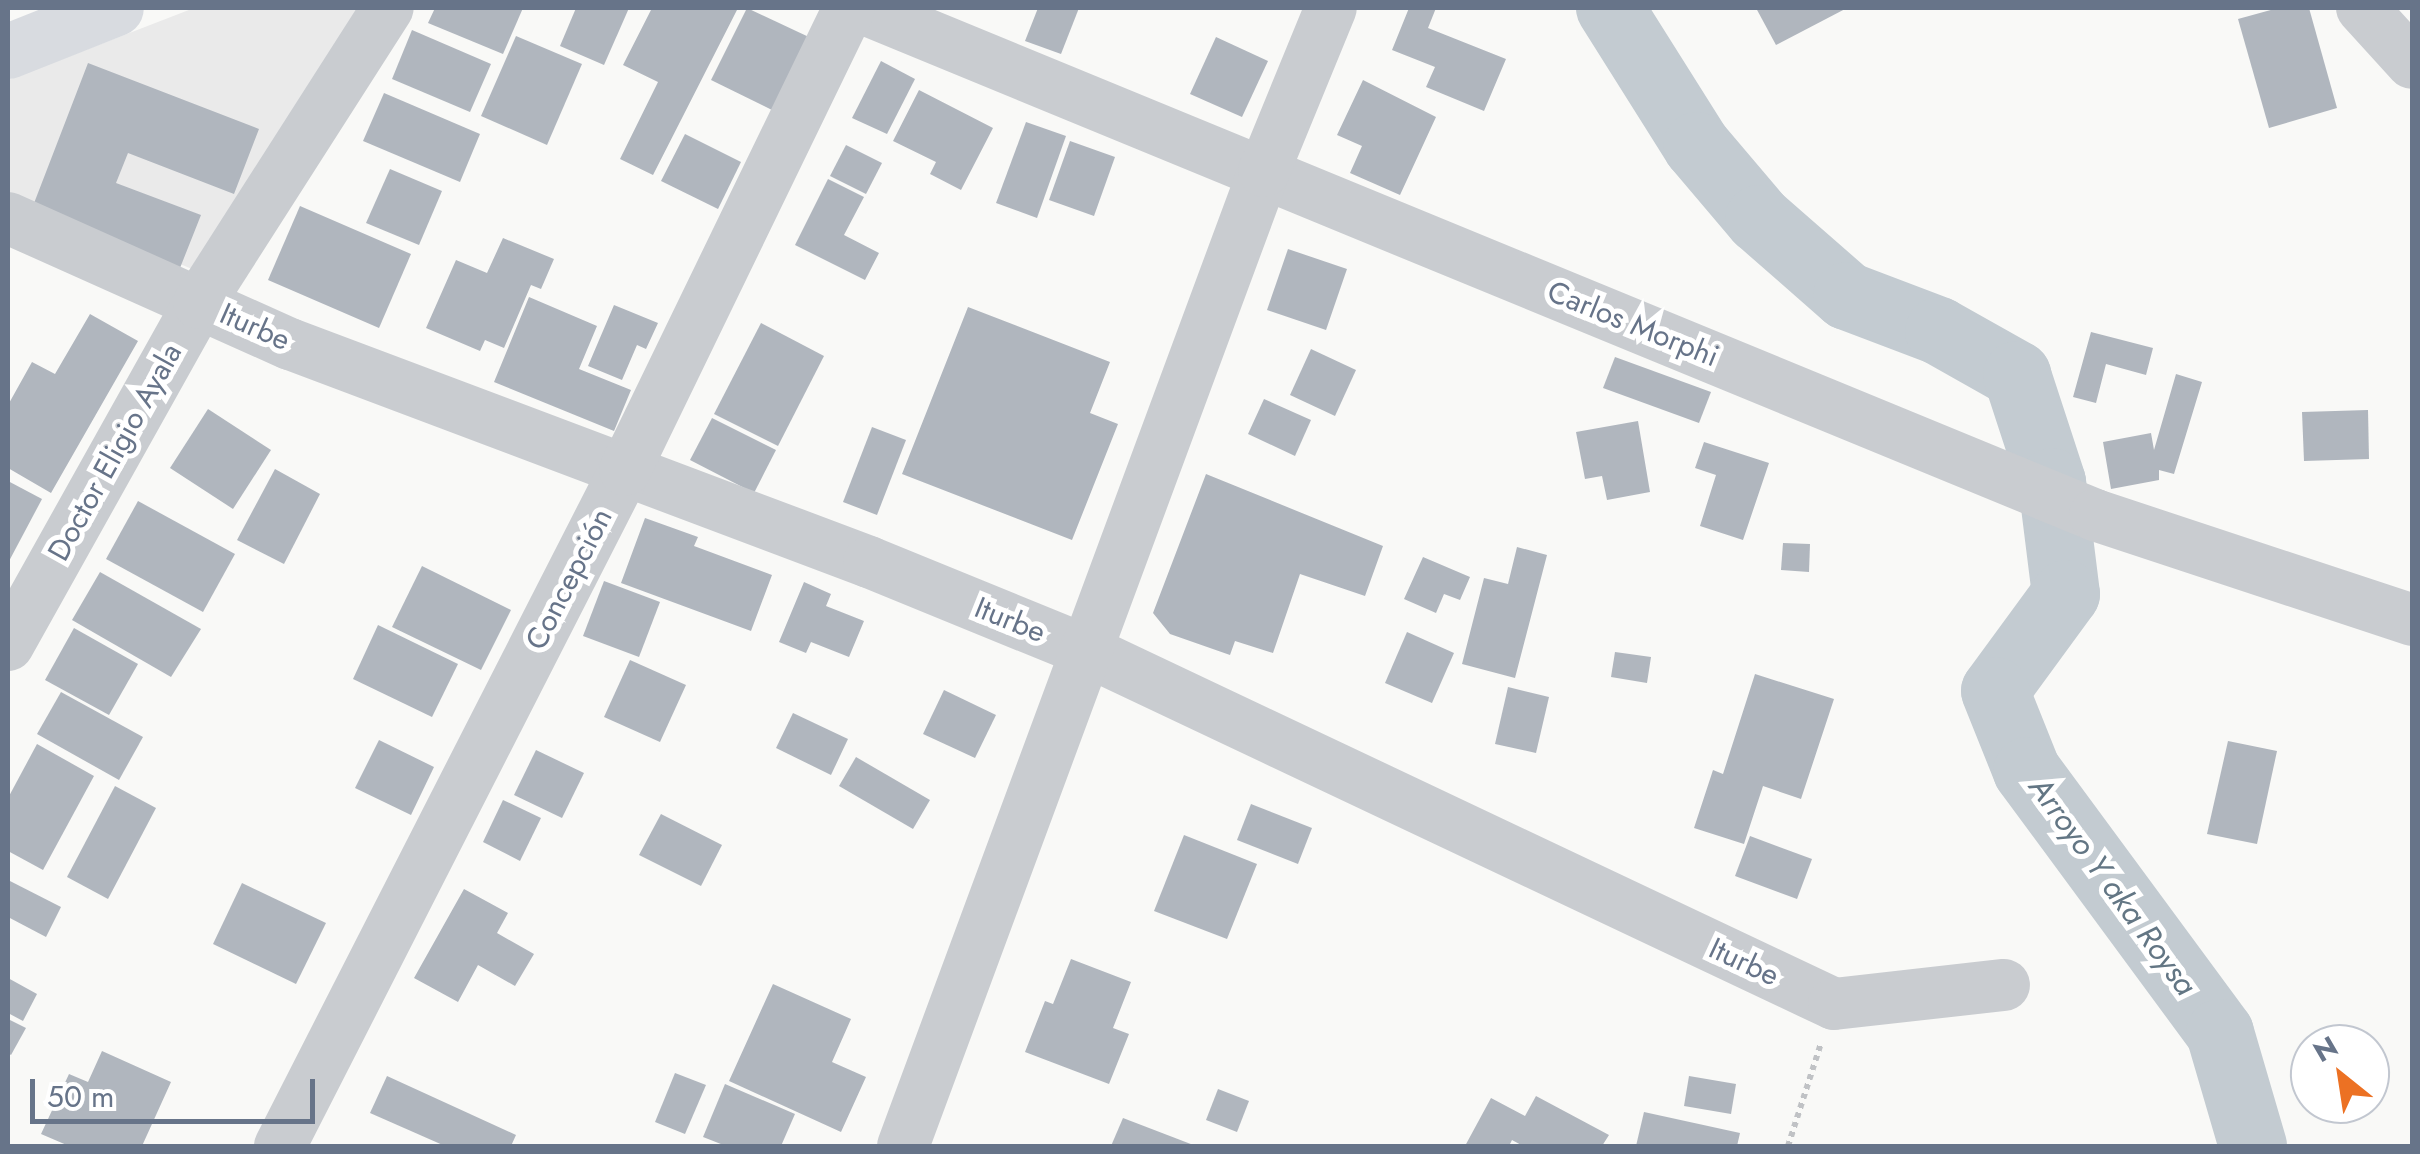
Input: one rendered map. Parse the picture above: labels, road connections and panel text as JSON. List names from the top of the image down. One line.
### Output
{"streets":{"street":["Carlos Morphi","Iturbe","Doctor Eligio Ayala","Concepción"]},"crossings":[["Iturbe","Doctor Eligio Ayala"],["Iturbe","Concepción"]],"water":["Arroyo Y aka Roysa"],"scale_bar":"50 m","north":"top left"}
